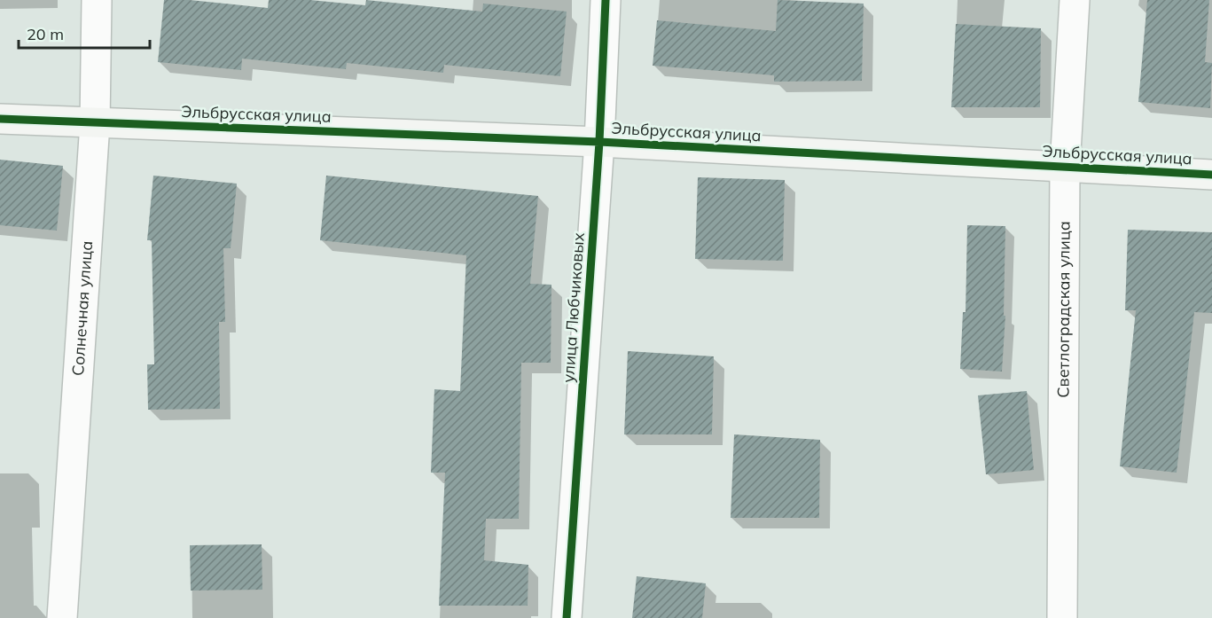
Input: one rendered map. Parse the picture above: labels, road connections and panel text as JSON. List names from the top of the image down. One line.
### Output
{"streets":{"street":["Эльбрусская улица","улица Любчиковых","Светлоградская улица","Солнечная улица"]},"crossings":[["Эльбрусская улица","улица Любчиковых"],["Эльбрусская улица","Светлоградская улица"],["Эльбрусская улица","Солнечная улица"]],"scale_bar":"20 m"}
